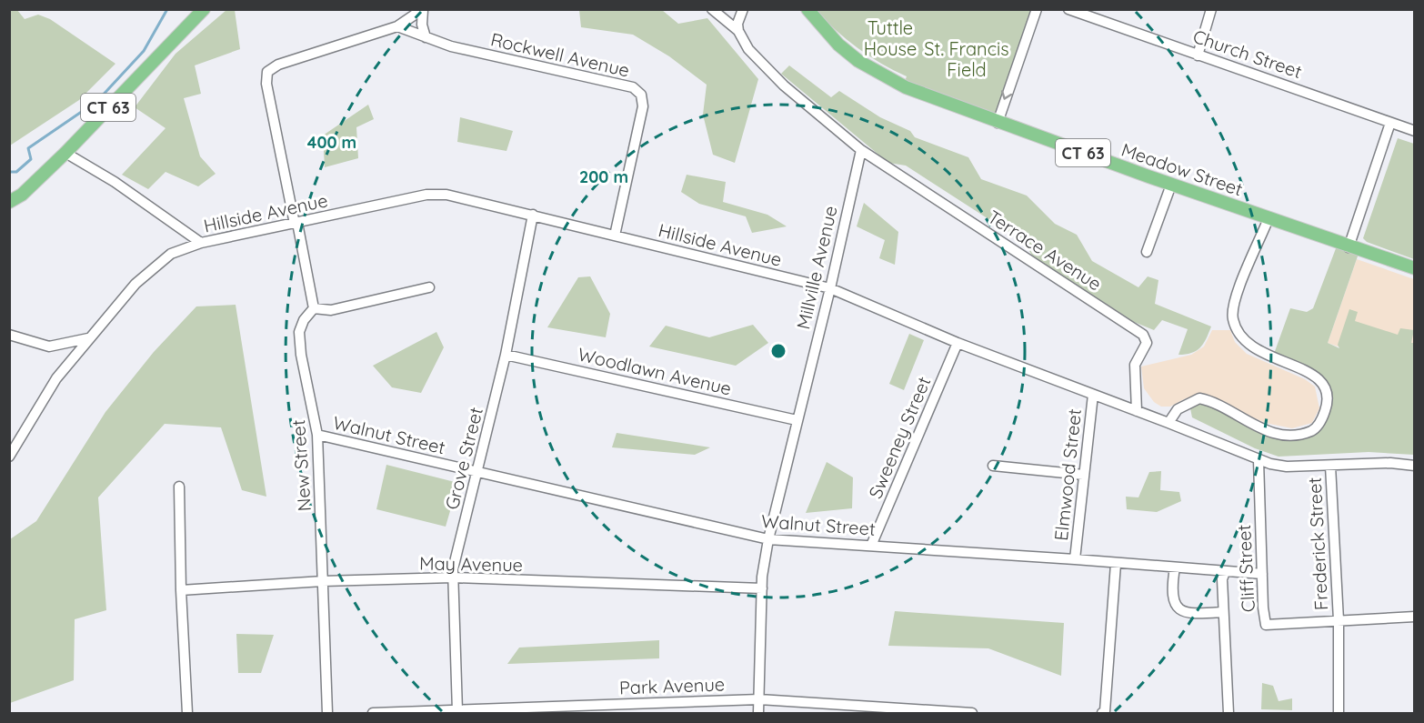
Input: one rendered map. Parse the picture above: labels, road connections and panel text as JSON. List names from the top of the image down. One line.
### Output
{"streets":{"main road":["CT 63","Meadow Street"],"street":["Church Street","Rockwell Avenue","Hillside Avenue","Terrace Avenue","Millville Avenue","Woodlawn Avenue","Walnut Street","Sweeney Street","Grove Street","New Street","Elmwood Street","Frederick Street","May Avenue","Cliff Street","Park Avenue"]},"crossings":[["Rockwell Avenue","Hillside Avenue"],["Hillside Avenue","Terrace Avenue"],["Hillside Avenue","Millville Avenue"],["Hillside Avenue","Sweeney Street"],["Hillside Avenue","Grove Street"],["Hillside Avenue","Elmwood Street"],["Hillside Avenue","Frederick Street"],["Hillside Avenue","Cliff Street"],["Terrace Avenue","Millville Avenue"],["Millville Avenue","Woodlawn Avenue"],["Millville Avenue","Walnut Street"],["Millville Avenue","May Avenue"],["Millville Avenue","Park Avenue"],["Woodlawn Avenue","Grove Street"],["Walnut Street","Sweeney Street"],["Walnut Street","Grove Street"],["Walnut Street","New Street"],["Walnut Street","Elmwood Street"],["Walnut Street","Cliff Street"],["Grove Street","May Avenue"],["Grove Street","Park Avenue"],["New Street","May Avenue"],["Frederick Street","Cliff Street"]],"parks":["Tuttle House","St. Francis Field"],"rings":["400 m","200 m"]}
